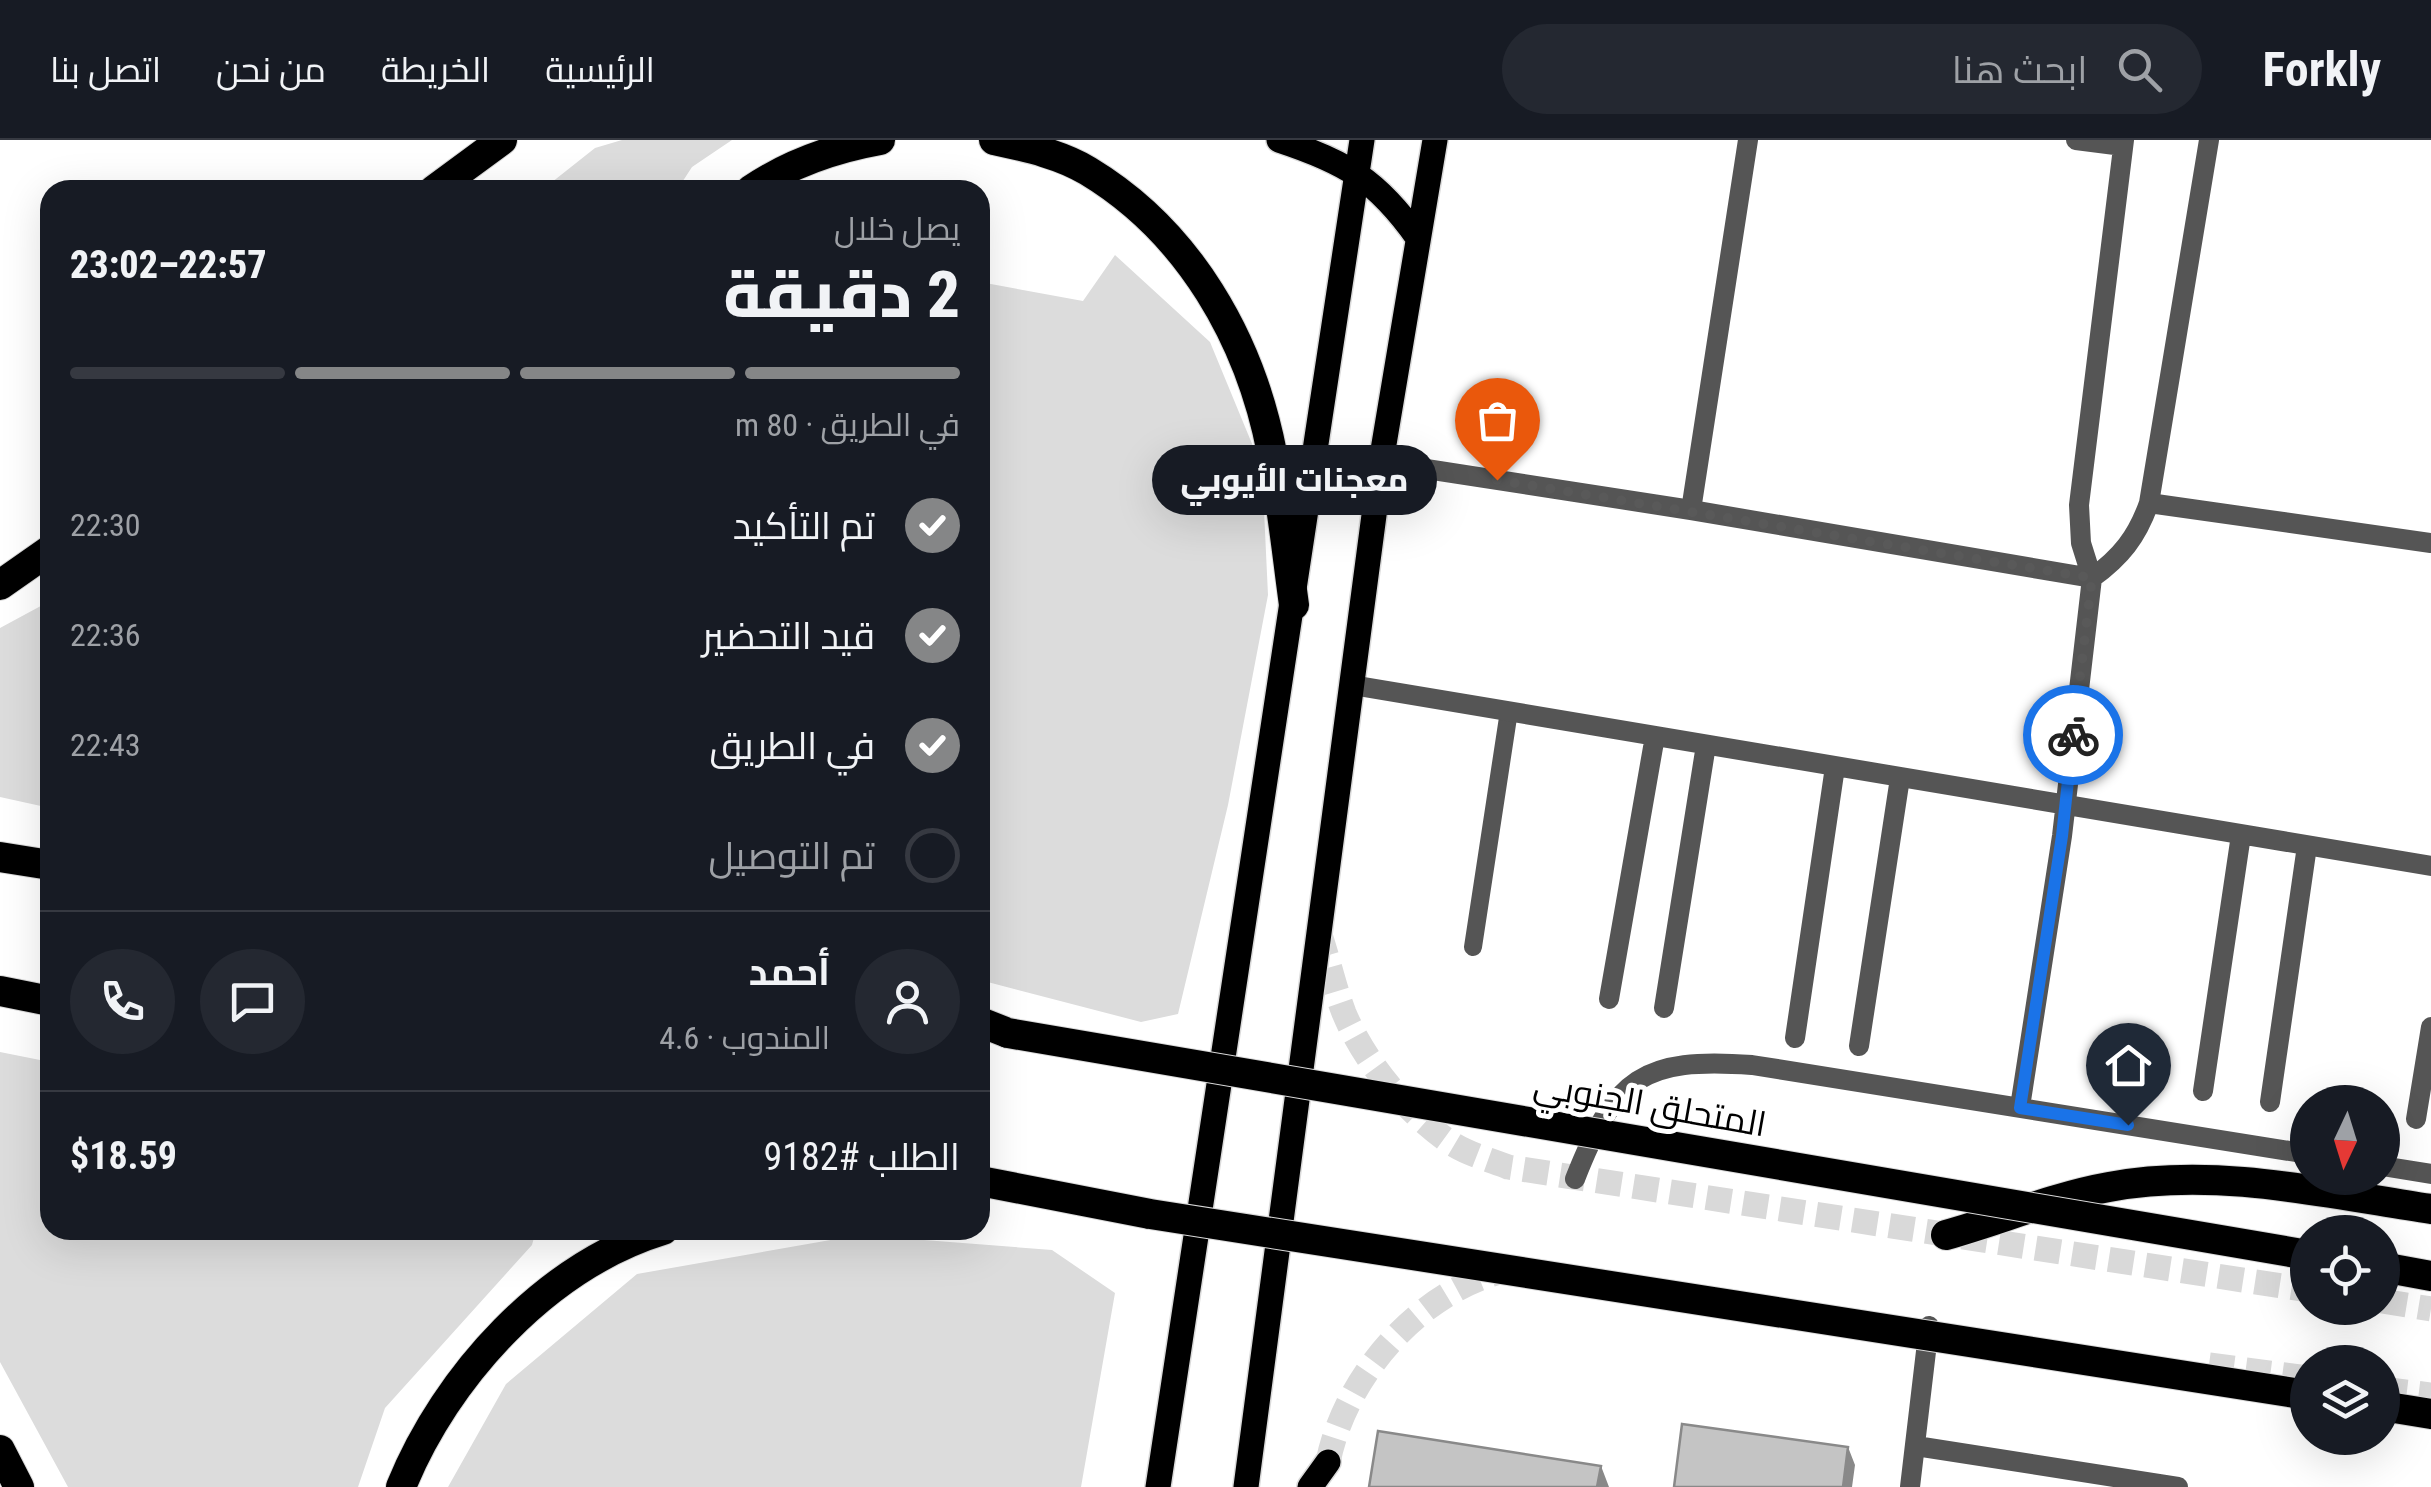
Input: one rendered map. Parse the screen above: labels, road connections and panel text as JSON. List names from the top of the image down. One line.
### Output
{"streets":{"highway":["المتحلق الجنوبي"]},"places":["معجنات الأيوبي"],"north":"bottom","page":{"header":"Forkly","search":"ابحث هنا","nav":["الرئيسية","الخريطة","من نحن","اتصل بنا"],"heading":["2 دقيقة","يصل خلال","22:57–23:02"],"panel":["أحمد","المندوب · 4.6","الطلب #9182","$18.59"],"bar":"في الطريق · 80 m","bubble":"معجنات الأيوبي","list":[["تم التأكيد","22:30"],["قيد التحضير","22:36"],["في الطريق","22:43"],"تم التوصيل"]}}
